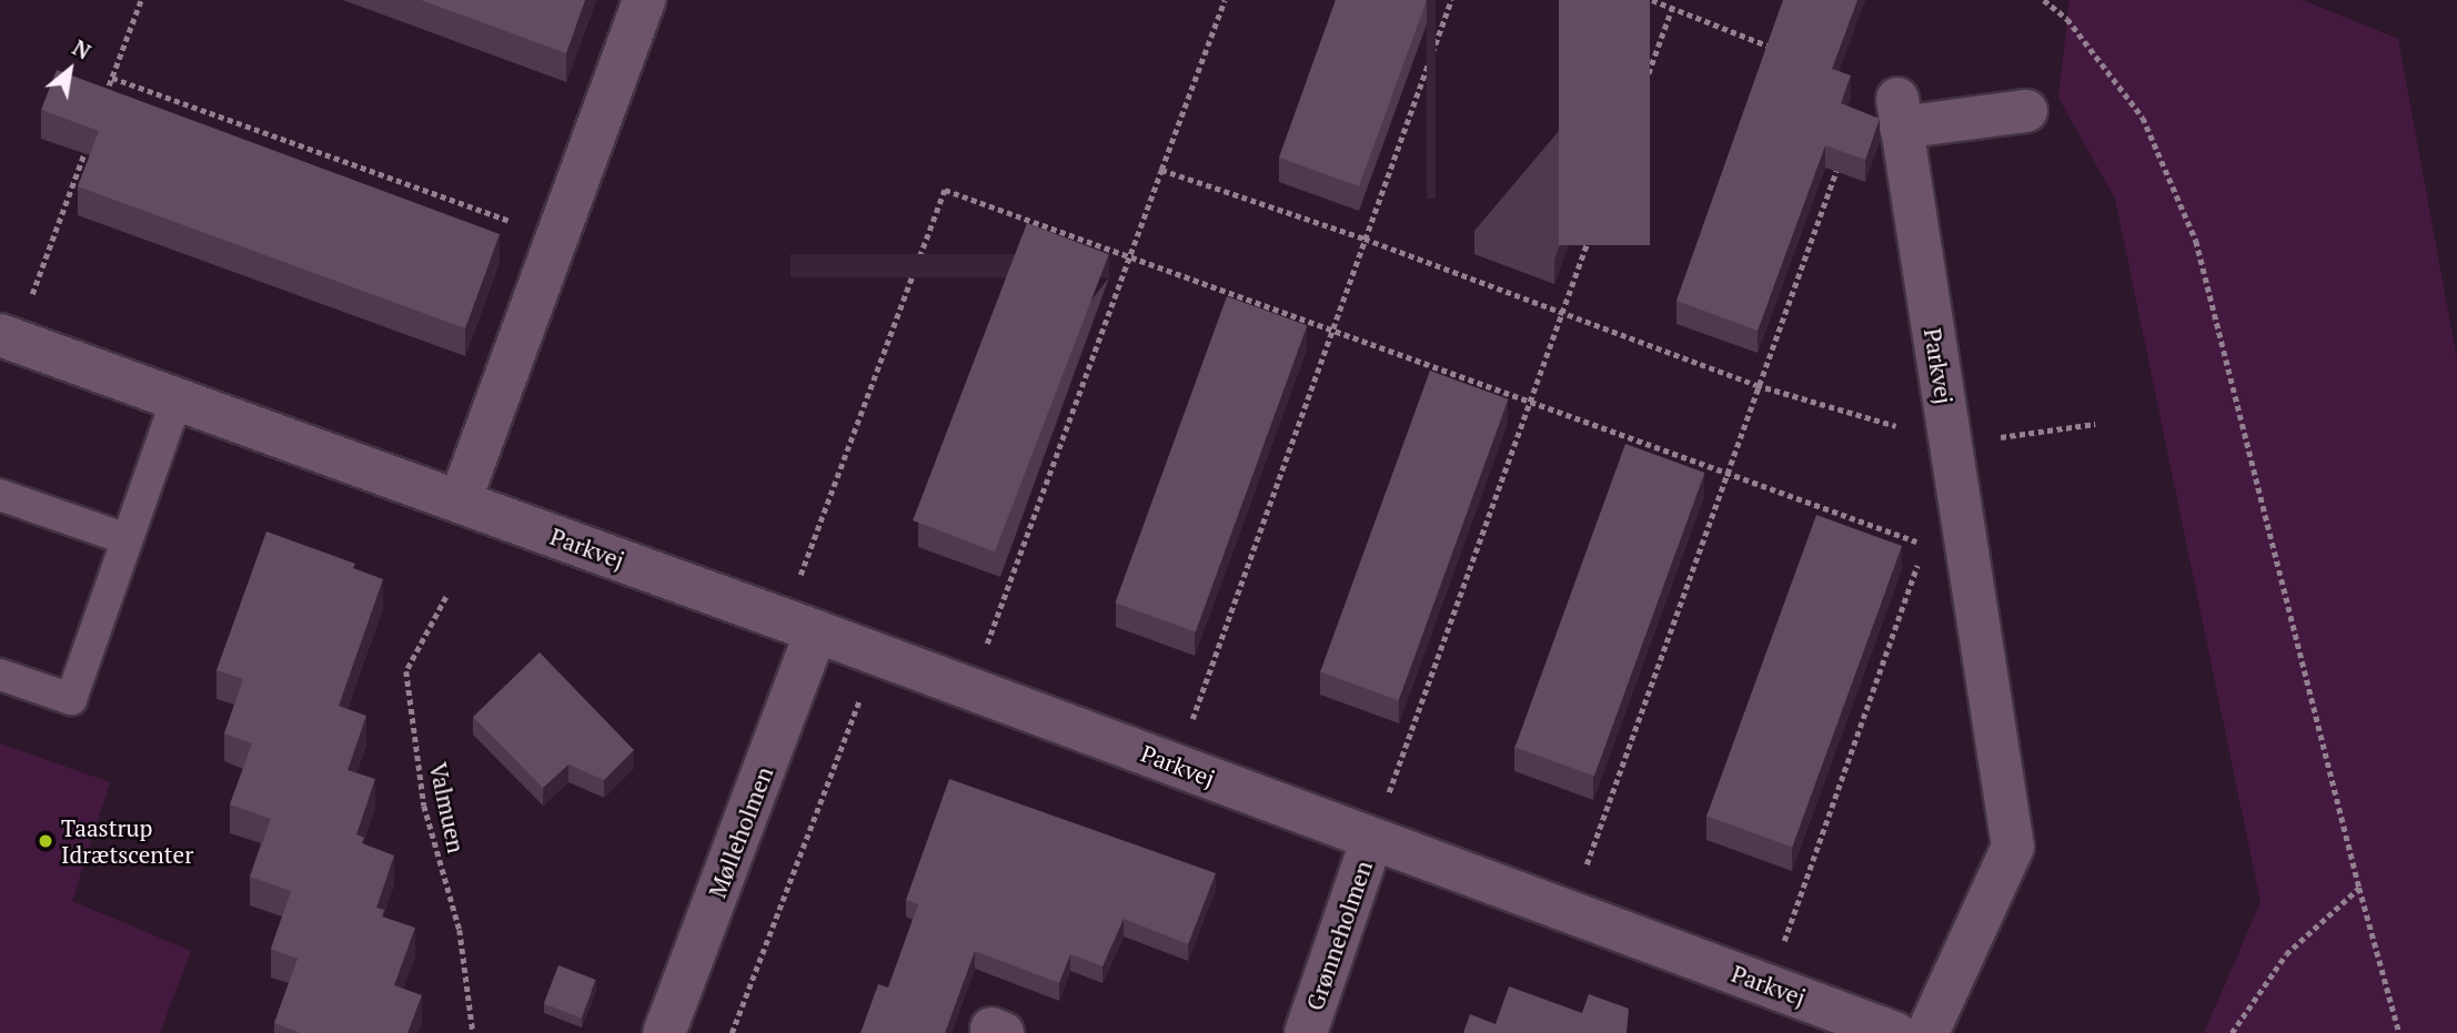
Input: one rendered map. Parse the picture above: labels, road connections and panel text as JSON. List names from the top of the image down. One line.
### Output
{"streets":{"street":["Parkvej","Mølleholmen","Grønneholmen"],"path":["Valmuen"]},"crossings":[["Parkvej","Mølleholmen"],["Parkvej","Grønneholmen"]],"places":["Taastrup Idrætscenter"],"north":"top right"}
